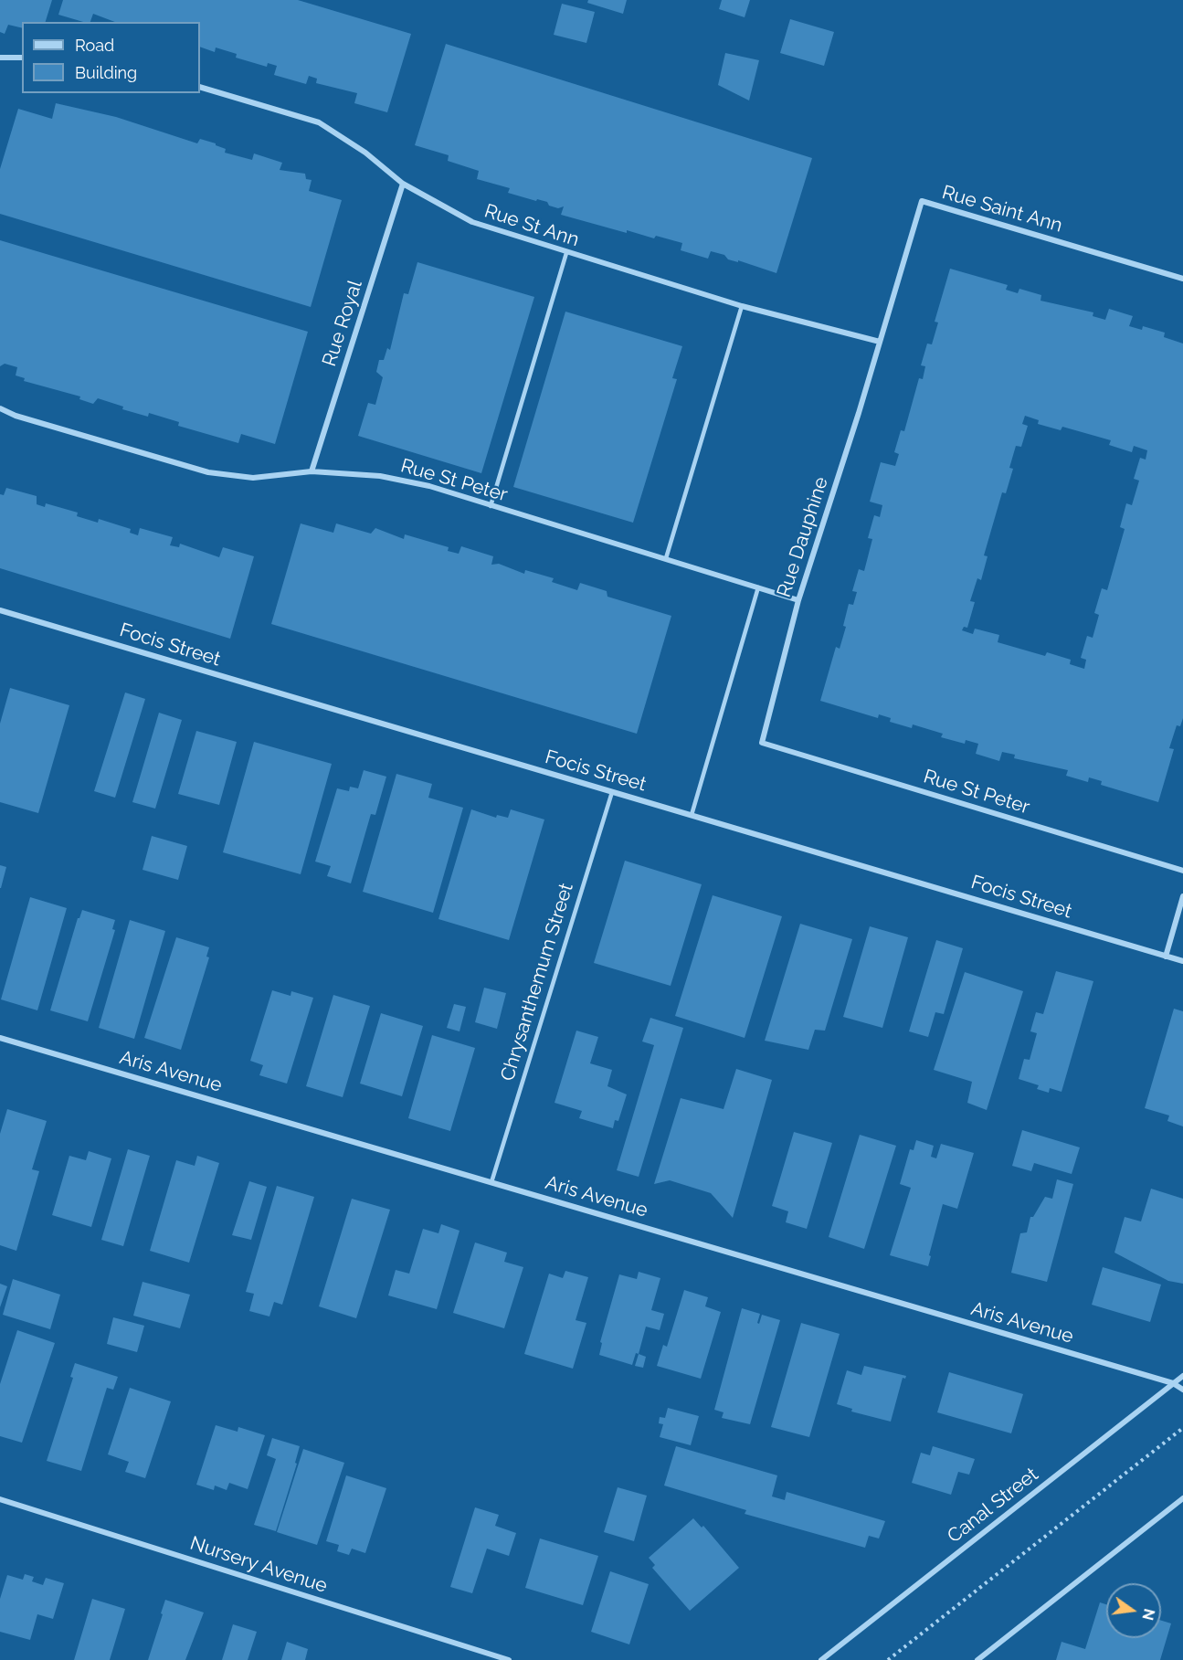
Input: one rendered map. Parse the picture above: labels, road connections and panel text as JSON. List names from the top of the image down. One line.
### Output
{"streets":{"street":["Rue Saint Ann","Rue St Ann","Rue Royal","Rue St Peter","Rue Dauphine","Focis Street","Aris Avenue","Canal Street","Nursery Avenue"],"lane":["Chrysanthemum Street"]},"crossings":[["Rue Saint Ann","Rue St Ann"],["Rue Saint Ann","Rue Dauphine"],["Rue St Ann","Rue Royal"],["Rue St Ann","Rue Dauphine"],["Rue Royal","Rue St Peter"],["Rue St Peter","Rue Dauphine"],["Focis Street","Chrysanthemum Street"],["Chrysanthemum Street","Aris Avenue"],["Aris Avenue","Canal Street"]],"legend":["Road","Building"],"north":"right"}
